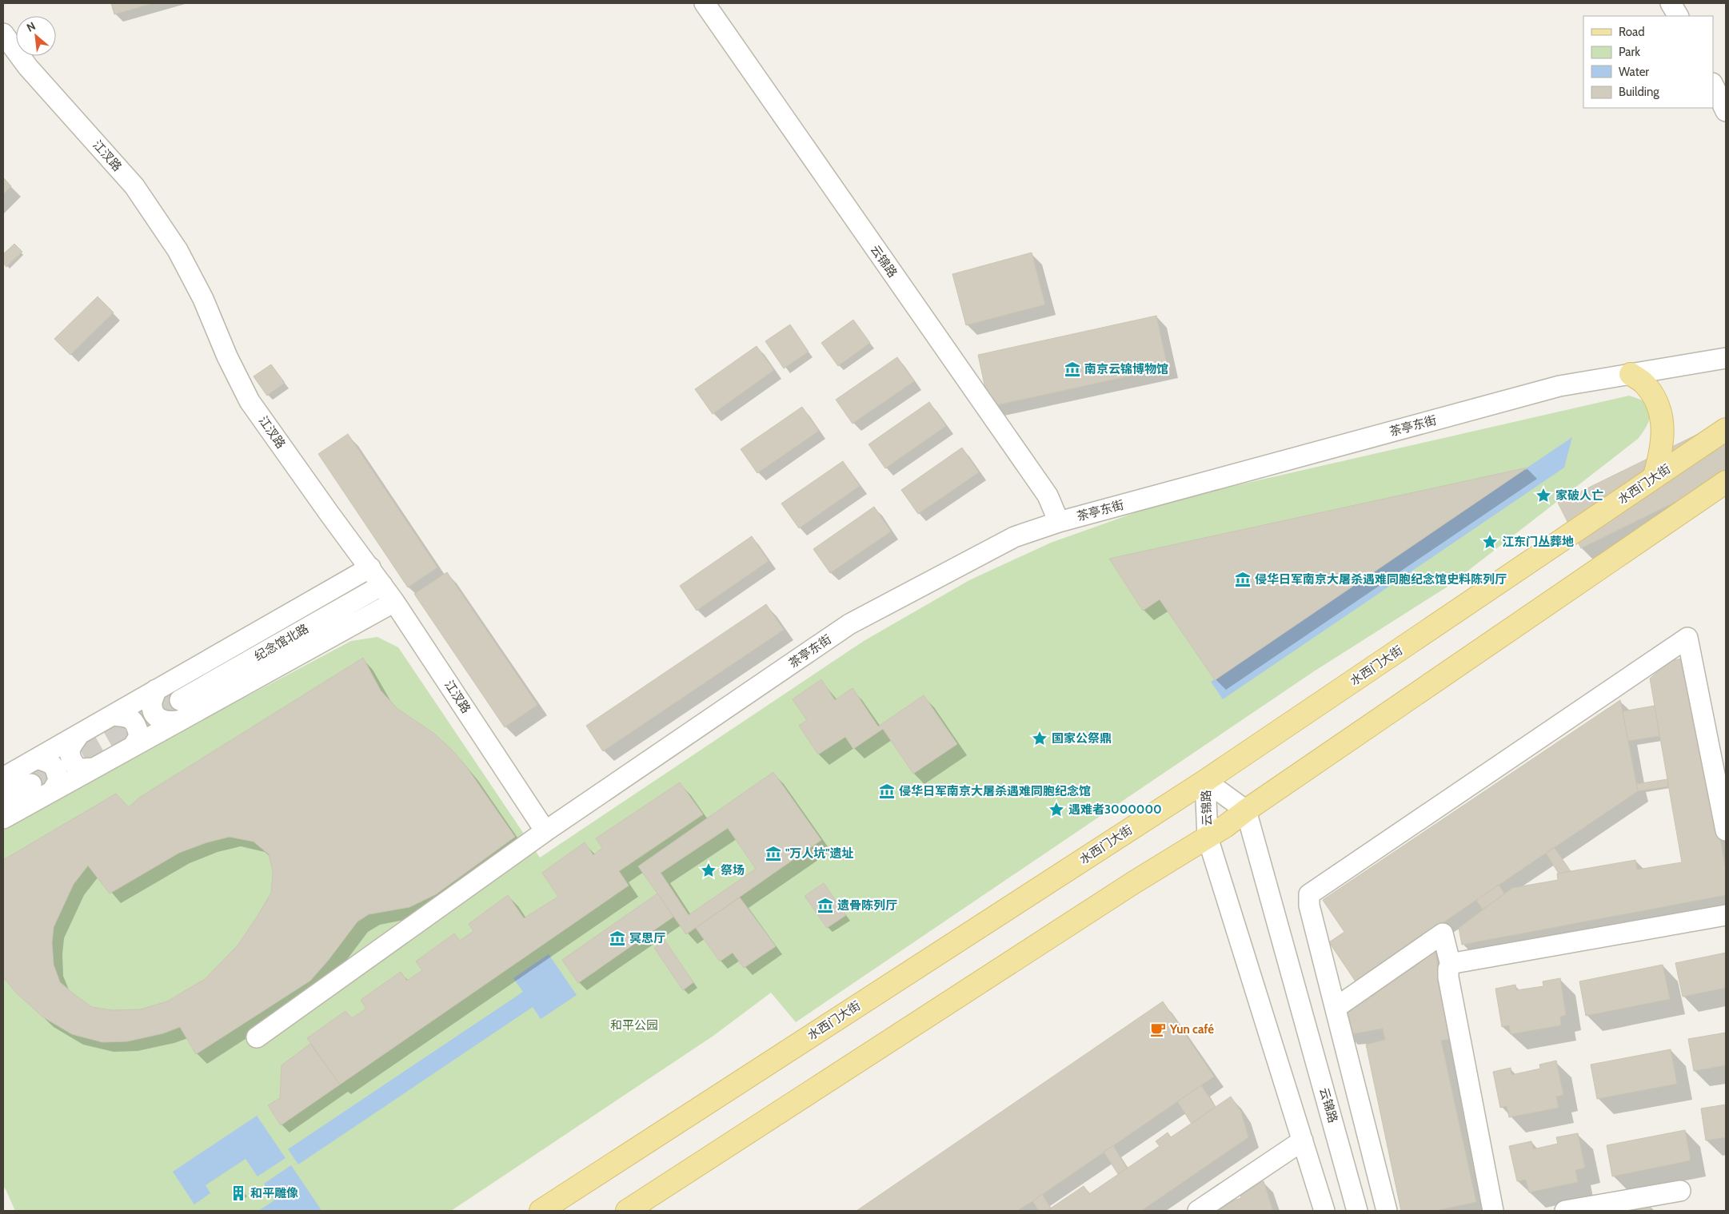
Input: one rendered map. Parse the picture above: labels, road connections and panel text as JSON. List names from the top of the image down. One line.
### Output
{"streets":{"main road":["水西门大街"],"street":["江汊路","云锦路","茶亭东街","纪念馆北路"]},"crossings":[["江汊路","茶亭东街"],["江汊路","纪念馆北路"],["云锦路","茶亭东街"],["云锦路","水西门大街"]],"parks":["和平公园"],"places":{"museum":["南京云锦博物馆","侵华日军南京大屠杀遇难同胞纪念馆史料陈列厅","侵华日军南京大屠杀遇难同胞纪念馆","\"万人坑\"遗址","遗骨陈列厅","冥思厅"],"place":["家破人亡","江东门丛葬地","国家公祭鼎","遇难者3000000","祭场"],"cafe":["Yun café"],"building":["和平雕像"]},"legend":["Road","Park","Water","Building"],"north":"top left"}
